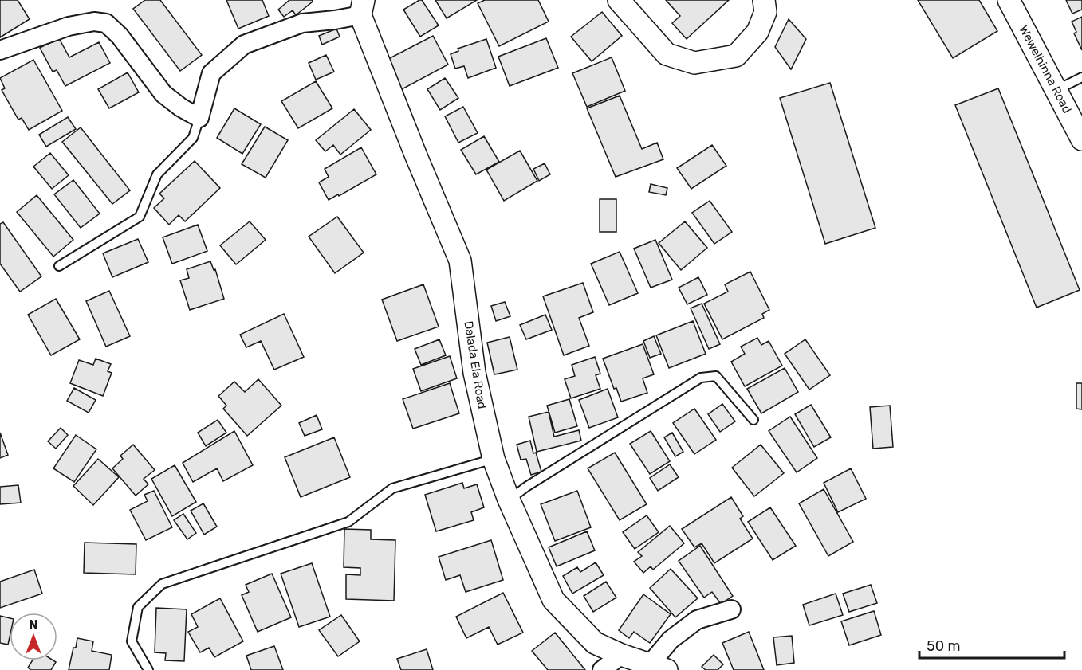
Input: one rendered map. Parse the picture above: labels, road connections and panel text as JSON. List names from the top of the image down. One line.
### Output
{"streets":{"street":["Wewelhinna Road","Dalada Ela Road"]},"scale_bar":"50 m","north":"top"}
